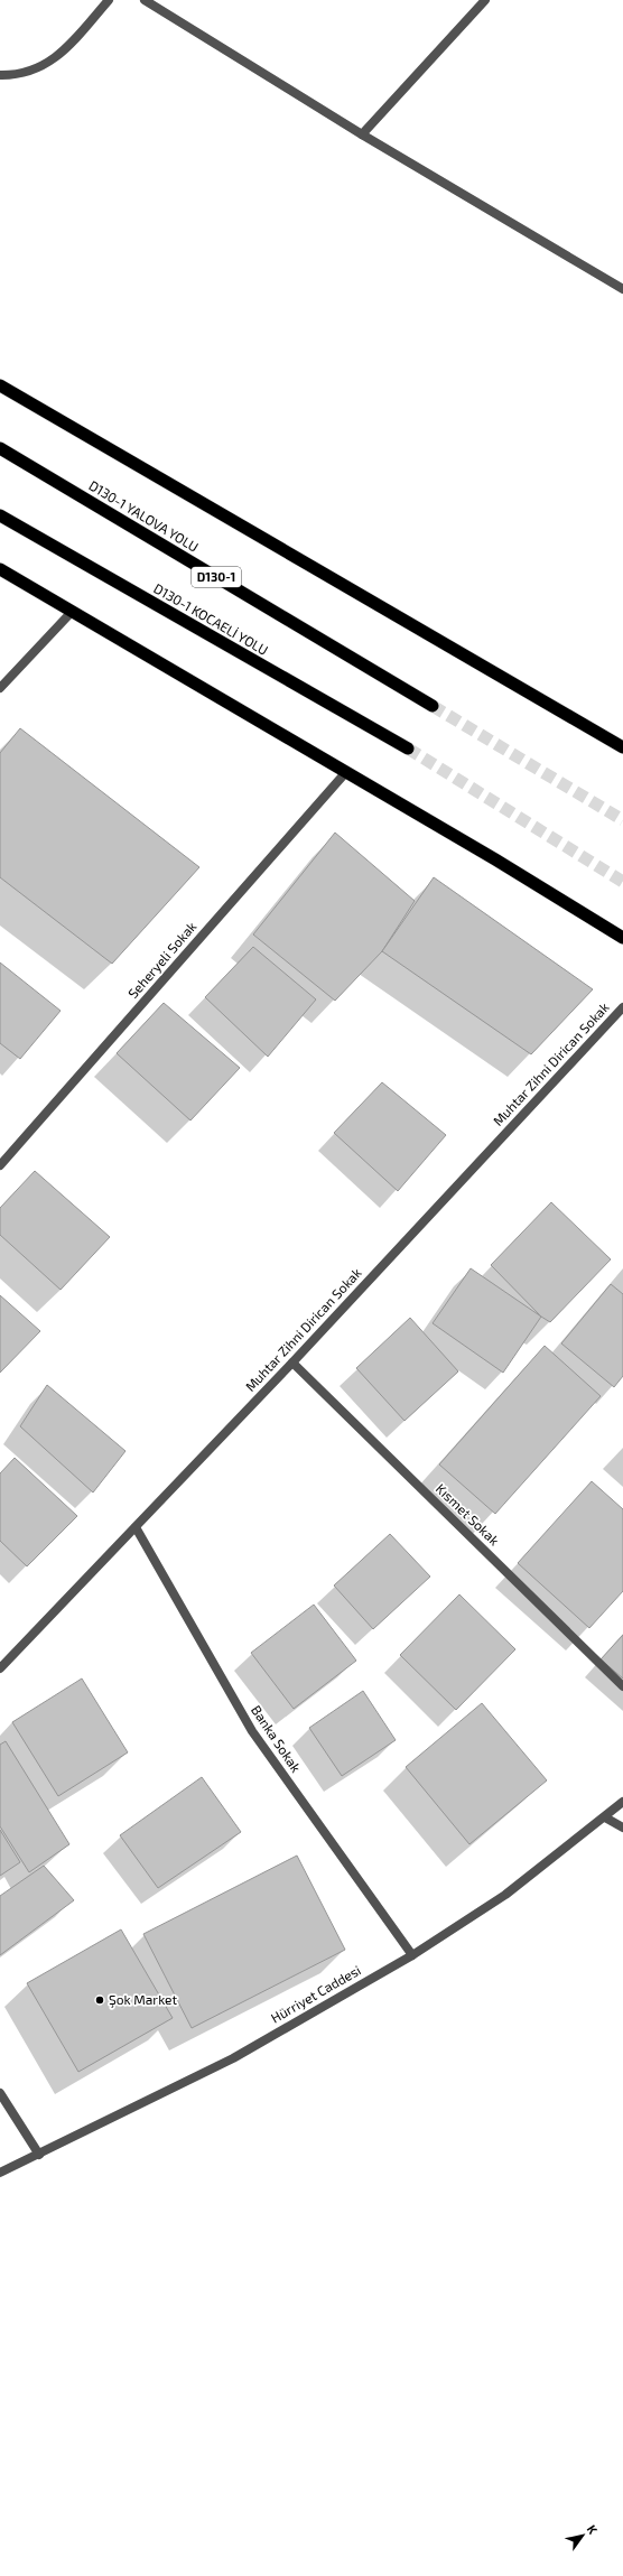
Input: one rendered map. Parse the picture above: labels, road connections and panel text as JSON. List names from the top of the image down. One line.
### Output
{"streets":{"highway":["D130-1 YALOVA YOLU","D130-1","D130-1 KOCAELİ YOLU"],"street":["Seheryeli Sokak","Muhtar Zihni Dirican Sokak","Kısmet Sokak","Banka Sokak","Hürriyet Caddesi"]},"crossings":[["Muhtar Zihni Dirican Sokak","Kısmet Sokak"],["Muhtar Zihni Dirican Sokak","Banka Sokak"],["Banka Sokak","Hürriyet Caddesi"]],"places":["Şok Market"],"north":"top right"}
